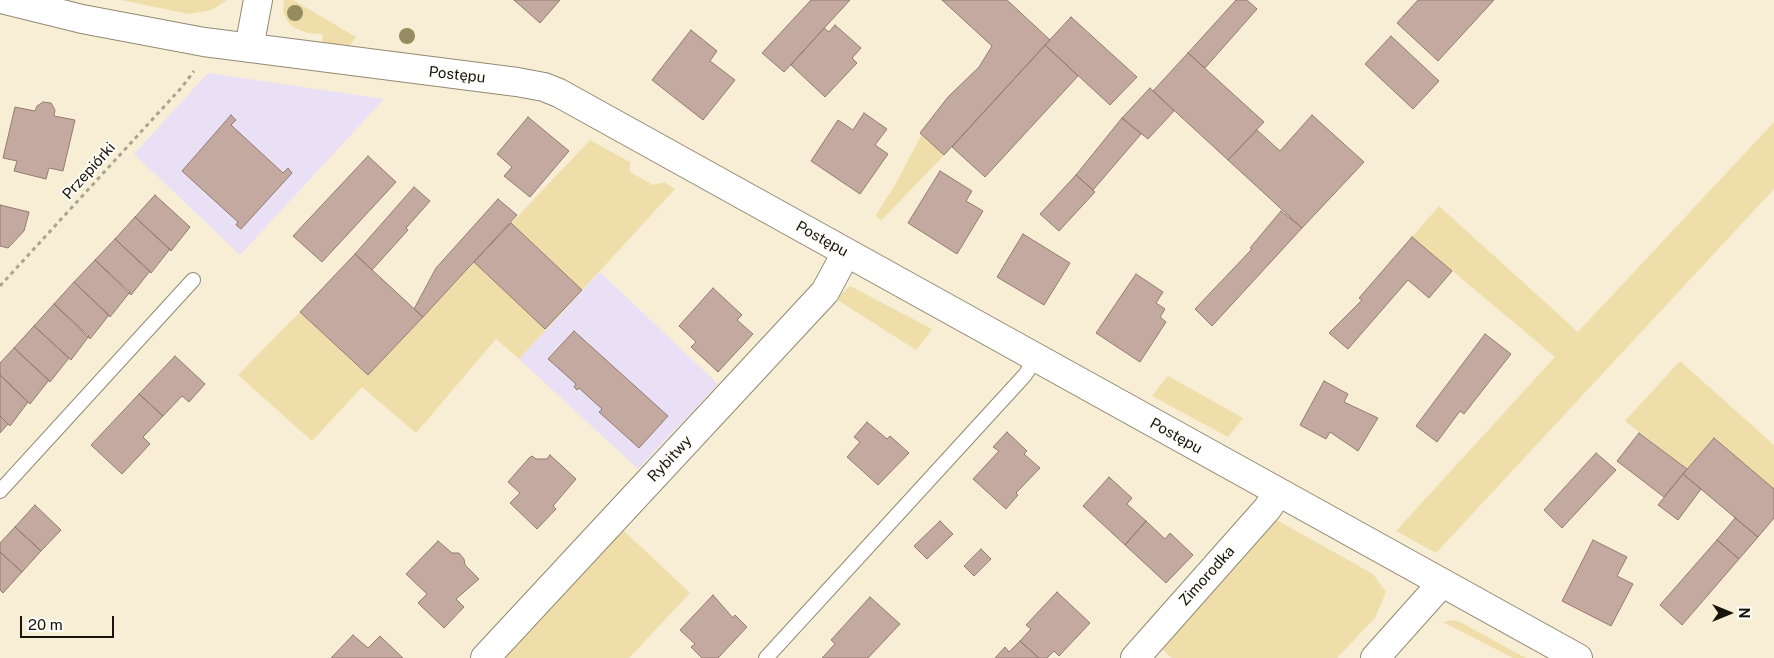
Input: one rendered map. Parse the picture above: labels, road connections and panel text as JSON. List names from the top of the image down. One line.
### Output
{"streets":{"street":["Postępu","Rybitwy","Zimorodka"],"path":["Przepiórki"]},"crossings":[["Postępu","Rybitwy"],["Postępu","Zimorodka"]],"scale_bar":"20 m","north":"right"}
